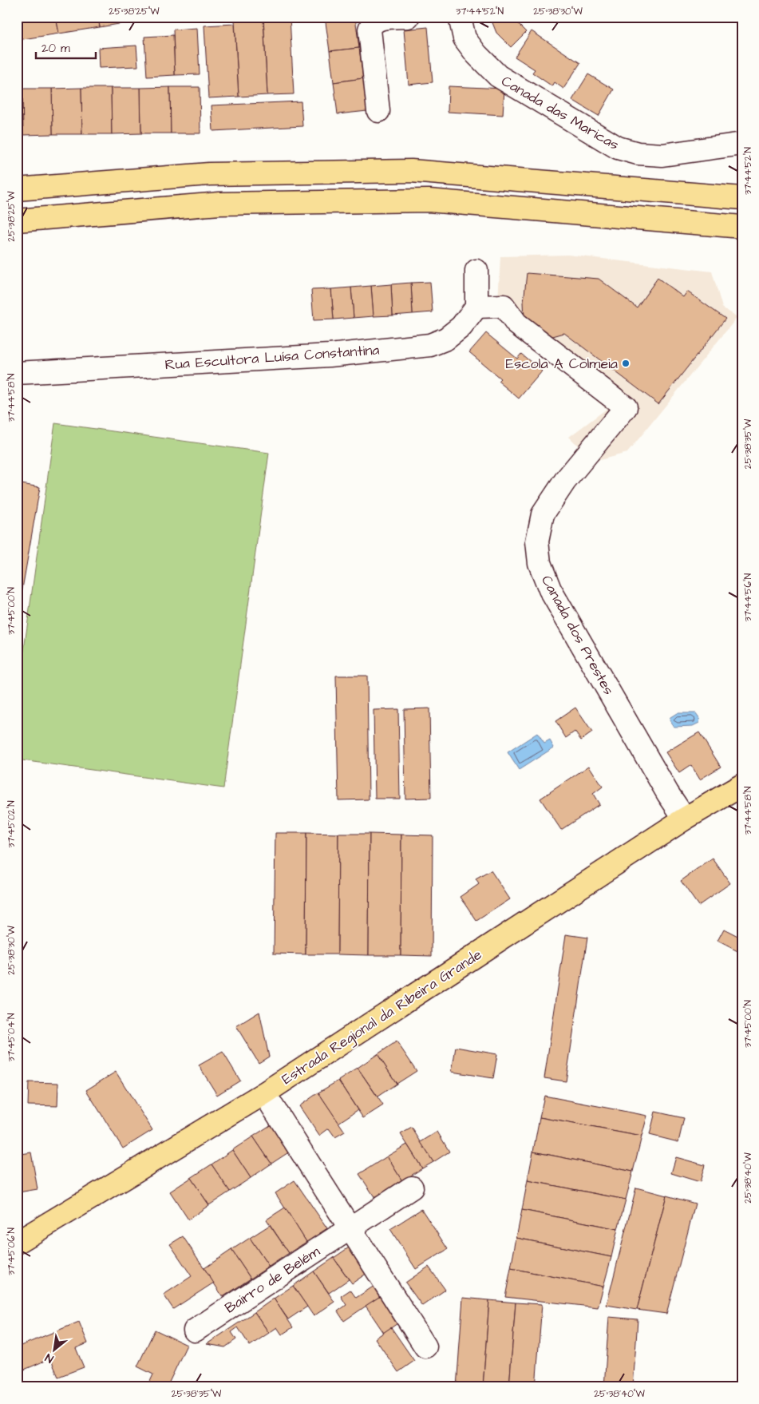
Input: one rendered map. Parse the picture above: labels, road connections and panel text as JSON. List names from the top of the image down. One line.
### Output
{"streets":{"main road":["Estrada Regional da Ribeira Grande"],"street":["Canada das Maricas","Rua Escultora Luísa Constantina","Canada dos Prestes","Bairro de Belém"]},"crossings":[["Rua Escultora Luísa Constantina","Canada dos Prestes"],["Canada dos Prestes","Estrada Regional da Ribeira Grande"]],"places":["Escola A Colmeia"],"scale_bar":"20 m","north":"bottom left","coordinates":["25°38'25\"W","37°44'52\"N","25°38'30\"W","37°44'58\"N","25°38'35\"W","37°44'56\"N","37°45'00\"N","37°45'02\"N","37°45'04\"N","25°38'40\"W","37°45'06\"N"]}
